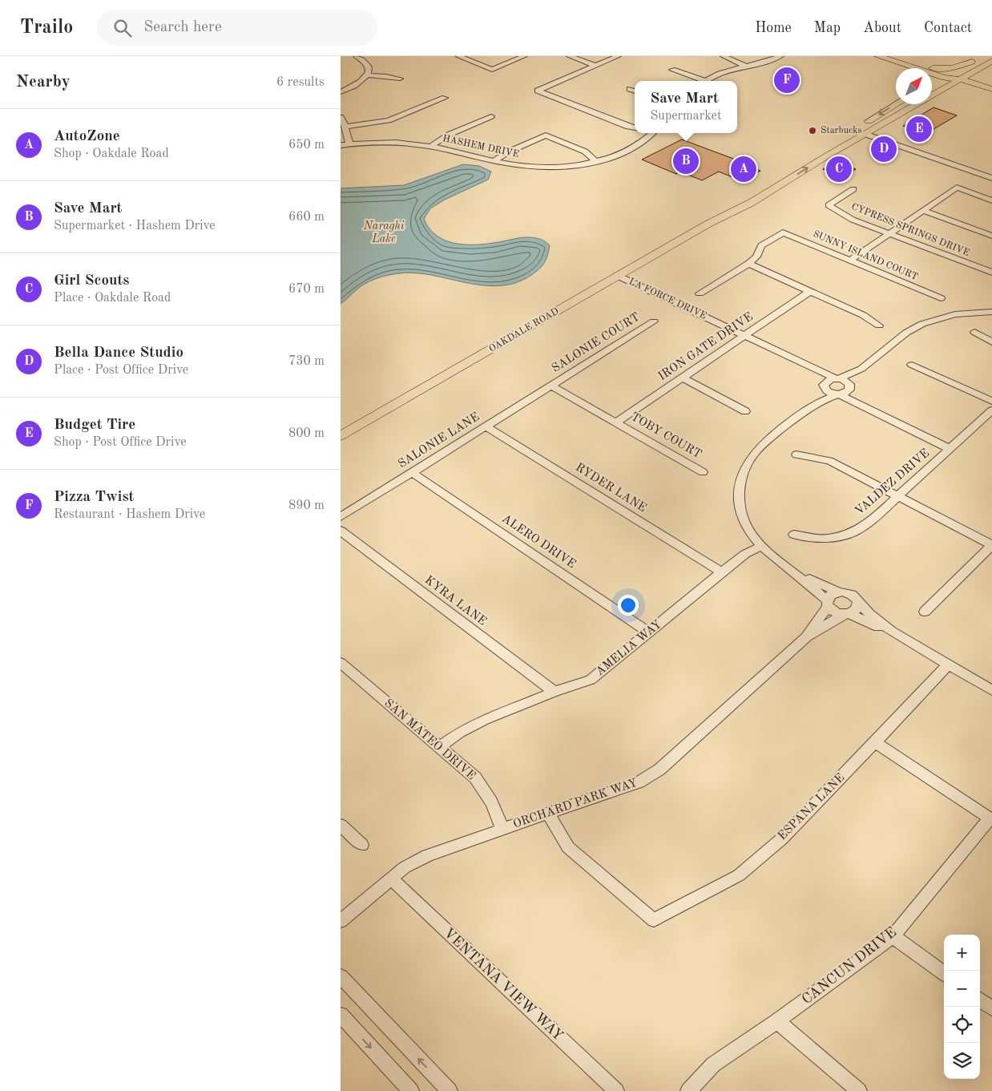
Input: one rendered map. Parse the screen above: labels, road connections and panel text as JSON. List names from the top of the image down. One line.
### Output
{"streets":{"main road":["OAKDALE ROAD"],"street":["HASHEM DRIVE","CYPRESS SPRINGS DRIVE","SUNNY ISLAND COURT","LA FORCE DRIVE","SALONIE COURT","IRON GATE DRIVE","TOBY COURT","SALONIE LANE","VALDEZ DRIVE","RYDER LANE","ALERO DRIVE","KYRA LANE","AMELIA WAY","SAN MATEO DRIVE","ORCHARD PARK WAY","ESPANA LANE","CANCUN DRIVE","VENTANA VIEW WAY"]},"crossings":[["LA FORCE DRIVE","OAKDALE ROAD"],["LA FORCE DRIVE","IRON GATE DRIVE"],["LA FORCE DRIVE","VALDEZ DRIVE"],["SALONIE COURT","TOBY COURT"],["SALONIE COURT","SALONIE LANE"],["IRON GATE DRIVE","TOBY COURT"],["TOBY COURT","SALONIE LANE"],["SALONIE LANE","RYDER LANE"],["SALONIE LANE","ALERO DRIVE"],["RYDER LANE","AMELIA WAY"],["ALERO DRIVE","AMELIA WAY"],["KYRA LANE","AMELIA WAY"],["AMELIA WAY","SAN MATEO DRIVE"],["SAN MATEO DRIVE","ORCHARD PARK WAY"],["ORCHARD PARK WAY","ESPANA LANE"],["ORCHARD PARK WAY","VENTANA VIEW WAY"]],"water":["Naraghi Lake"],"places":["Starbucks"],"north":"top right","page":{"header":"Trailo","search":"Search here","nav":["Home","Map","About","Contact"],"heading":["Nearby","6 results"],"pins":["F","E","D","B","A","C"],"popup":["Save Mart","Supermarket"],"list":[{"mark":"A","name":"AutoZone","note":"Shop · Oakdale Road","value":"650 m"},{"mark":"B","name":"Save Mart","note":"Supermarket · Hashem Drive","value":"660 m"},{"mark":"C","name":"Girl Scouts","note":"Place · Oakdale Road","value":"670 m"},{"mark":"D","name":"Bella Dance Studio","note":"Place · Post Office Drive","value":"730 m"},{"mark":"E","name":"Budget Tire","note":"Shop · Post Office Drive","value":"800 m"},{"mark":"F","name":"Pizza Twist","note":"Restaurant · Hashem Drive","value":"890 m"}],"map_buttons":["+","−"]}}
